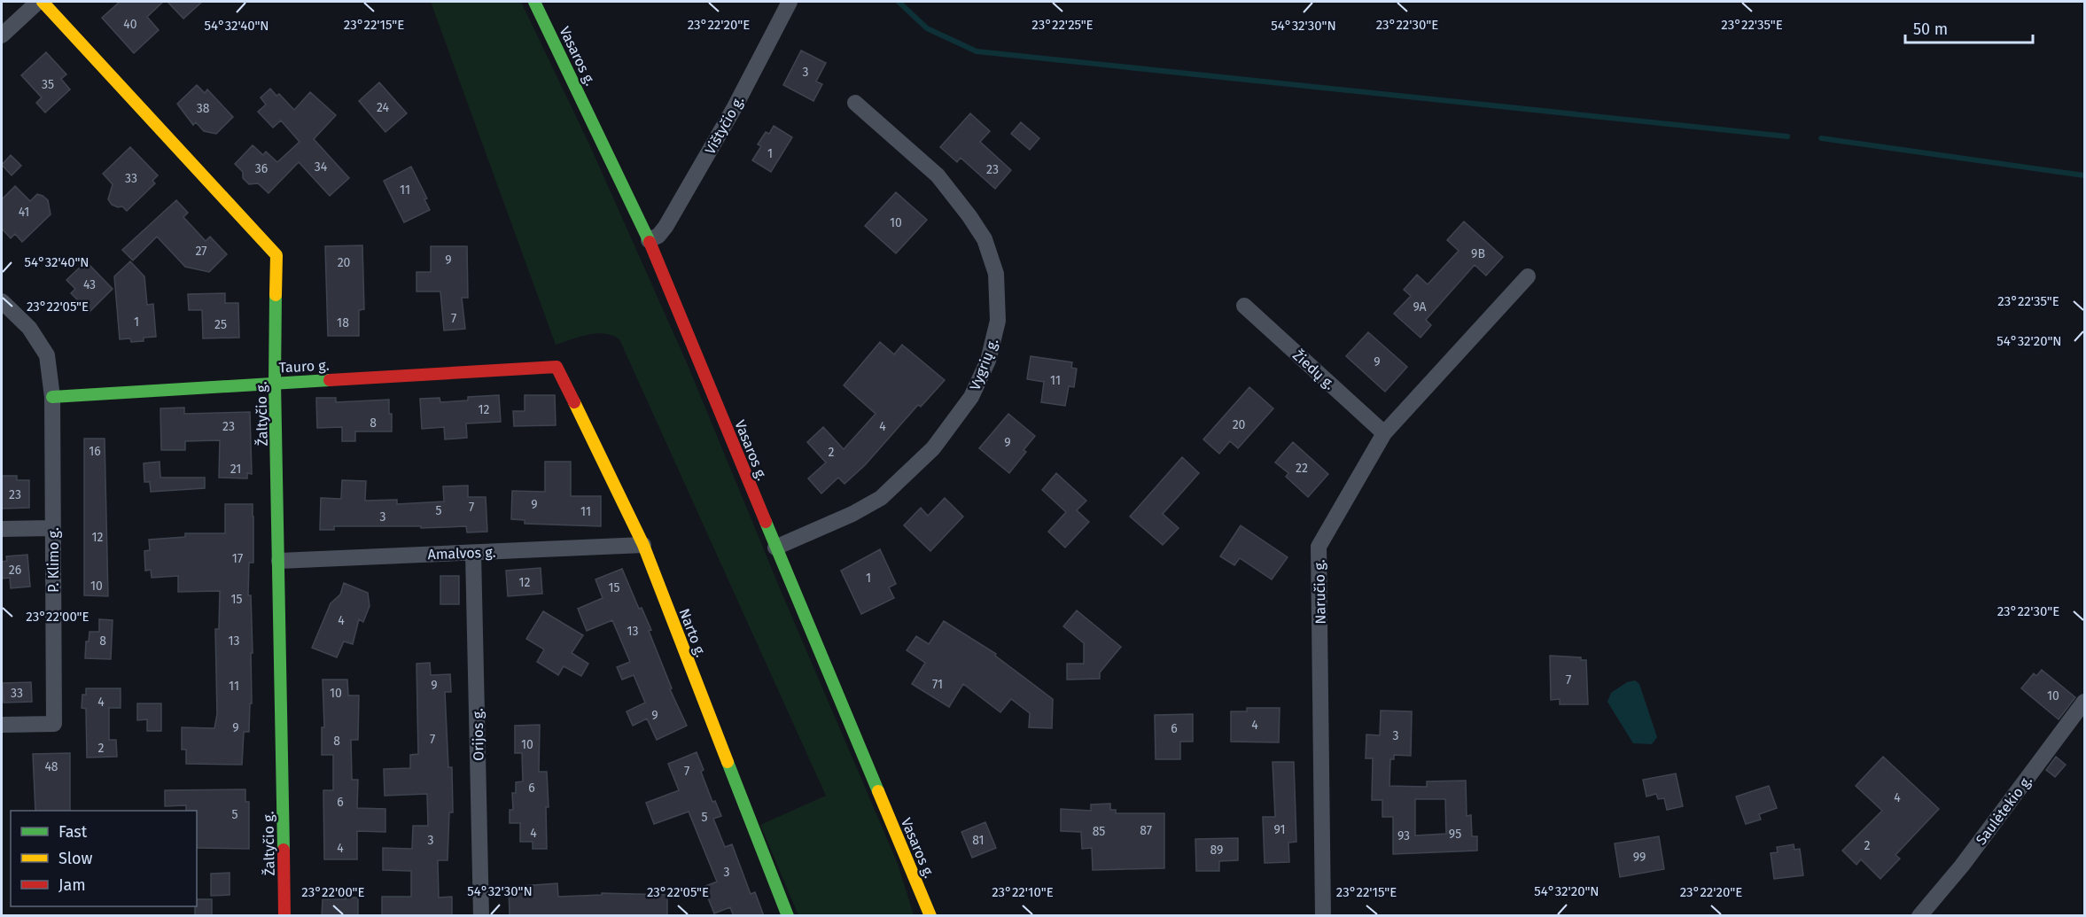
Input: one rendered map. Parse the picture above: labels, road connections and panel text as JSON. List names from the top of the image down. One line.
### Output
{"streets":{"street":["Vasaros g.","Vištyčio g.","Vygrių g.","Tauro g.","Žiedų g.","Žaltyčio g.","Amalvos g.","P. Klimo g.","Naručio g.","Narto g.","Orijos g.","Saulėtekio g."]},"crossings":[["Vasaros g.","Vištyčio g."],["Vasaros g.","Vygrių g."],["Tauro g.","Žaltyčio g."],["Tauro g.","P. Klimo g."],["Tauro g.","Narto g."],["Žiedų g.","Naručio g."],["Žaltyčio g.","Amalvos g."],["Amalvos g.","Narto g."],["Amalvos g.","Orijos g."]],"house_numbers":["40","3","35","24","38","1","34","36","23","33","11","41","10","27","9B","9","20","43","9A","7","1","18","25","9","11","12","8","20","23","4","9","16","2","22","21","23","9","7","5","11","3","12","17","26","1","12","10","15","15","4","13","8","13","7","71","9","11","33","10","10","4","9","4","9","6","3","7","8","10","2","48","7","6","4","6","5","5","91","87","85","4","95","93","3","81","2","4","89","99","3"],"legend":["Fast","Slow","Jam"],"scale_bar":"50 m","coordinates":["23°22'15\"E","23°22'20\"E","23°22'25\"E","23°22'30\"E","23°22'35\"E","54°32'40\"N","54°32'30\"N","23°22'05\"E","54°32'20\"N","23°22'00\"E","23°22'10\"E"]}
